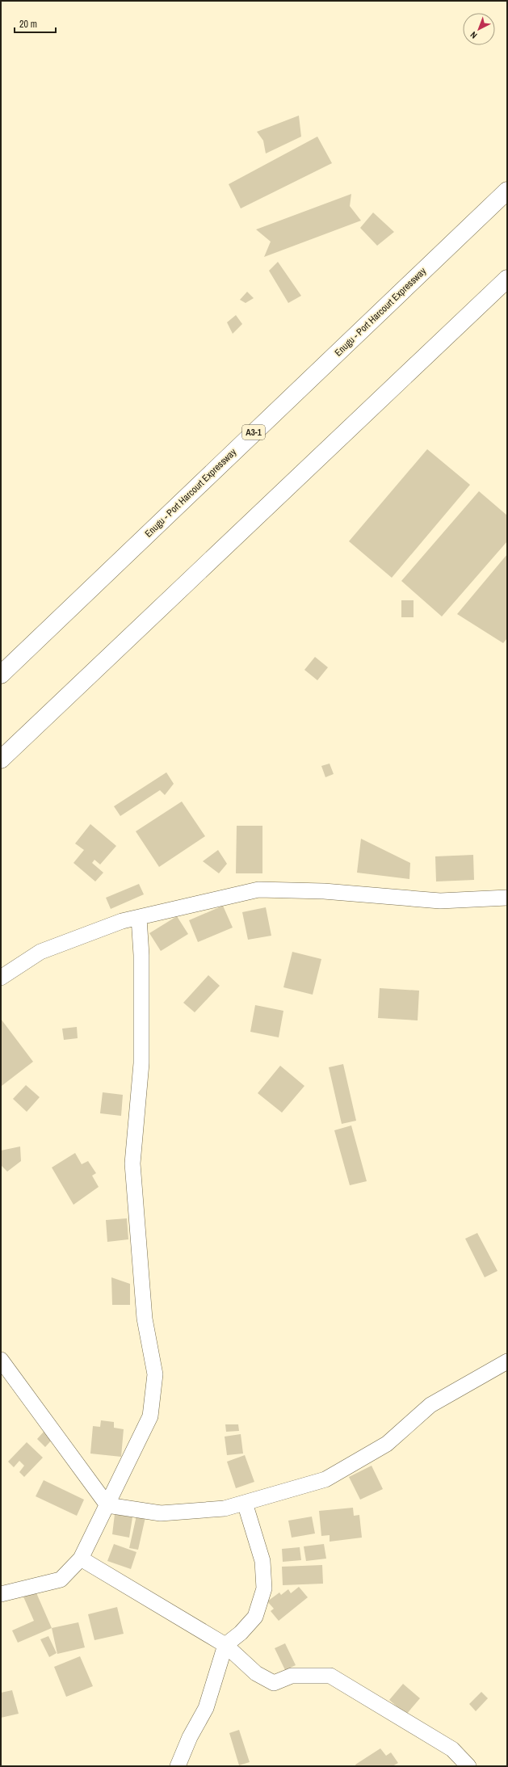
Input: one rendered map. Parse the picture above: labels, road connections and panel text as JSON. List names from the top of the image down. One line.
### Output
{"streets":{"highway":["Enugu - Port Harcourt Expressway","A3-1"]},"scale_bar":"20 m","north":"bottom left"}
